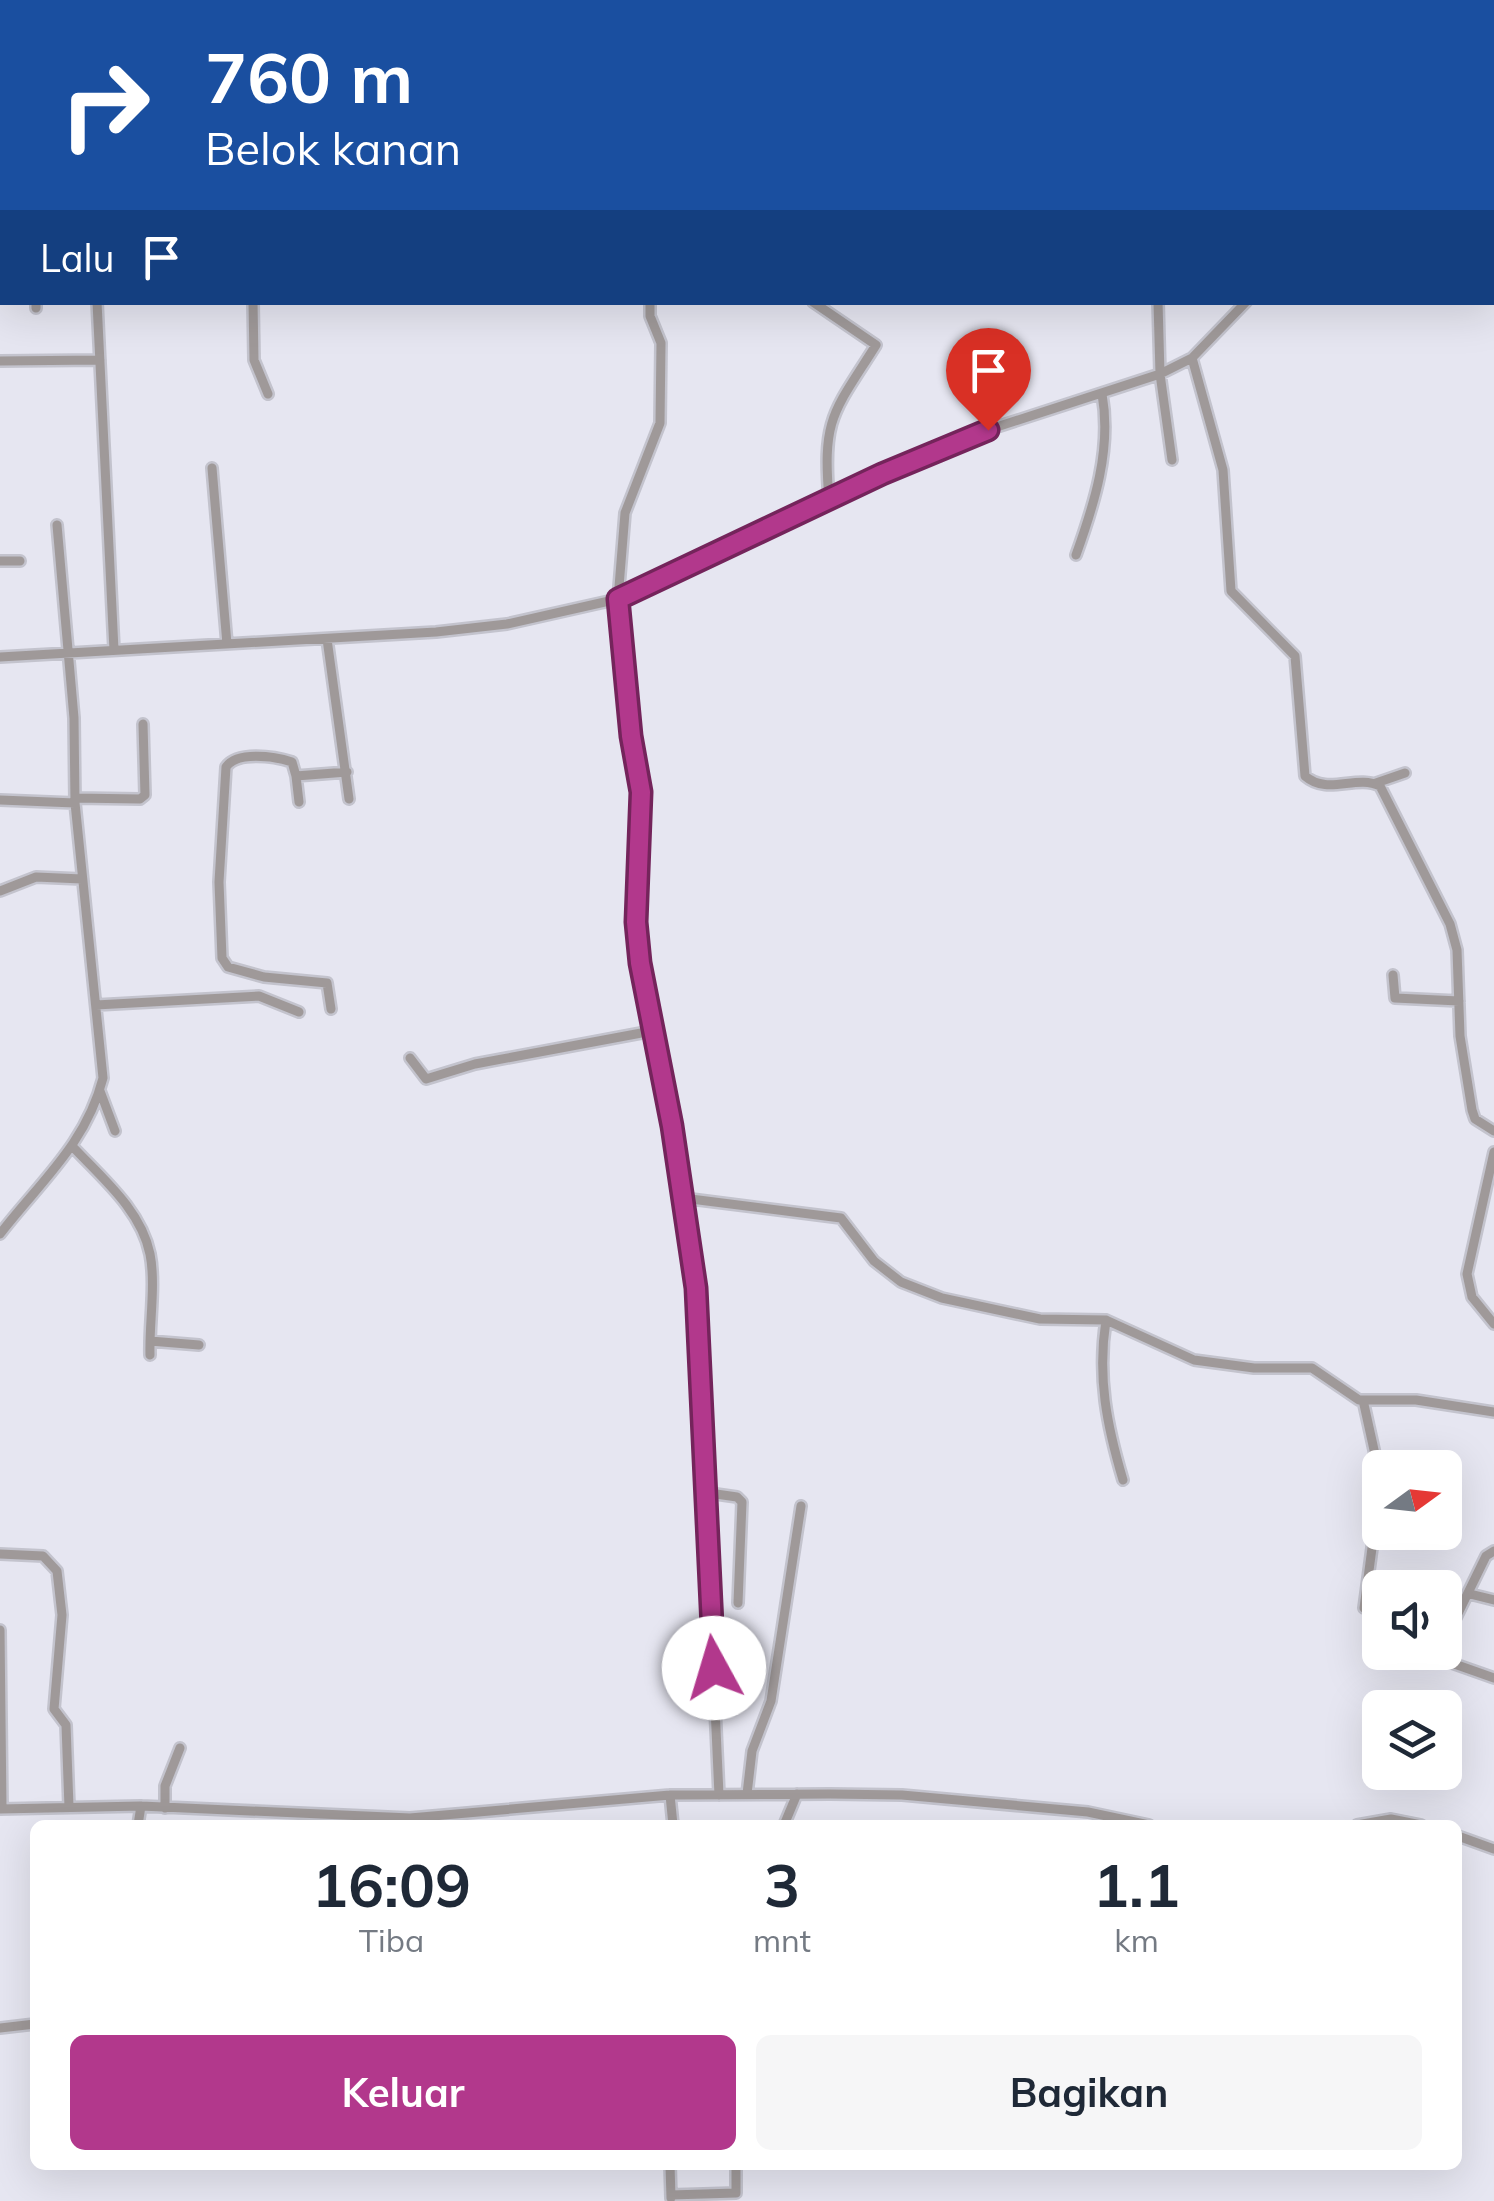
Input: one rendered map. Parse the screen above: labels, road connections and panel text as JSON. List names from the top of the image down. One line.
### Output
{"north":"right","page":{"turn":["760 m","Belok kanan"],"then":"Lalu","eta":["16:09","Tiba","3","mnt","1.1","km"],"buttons":["Keluar","Bagikan"]}}
